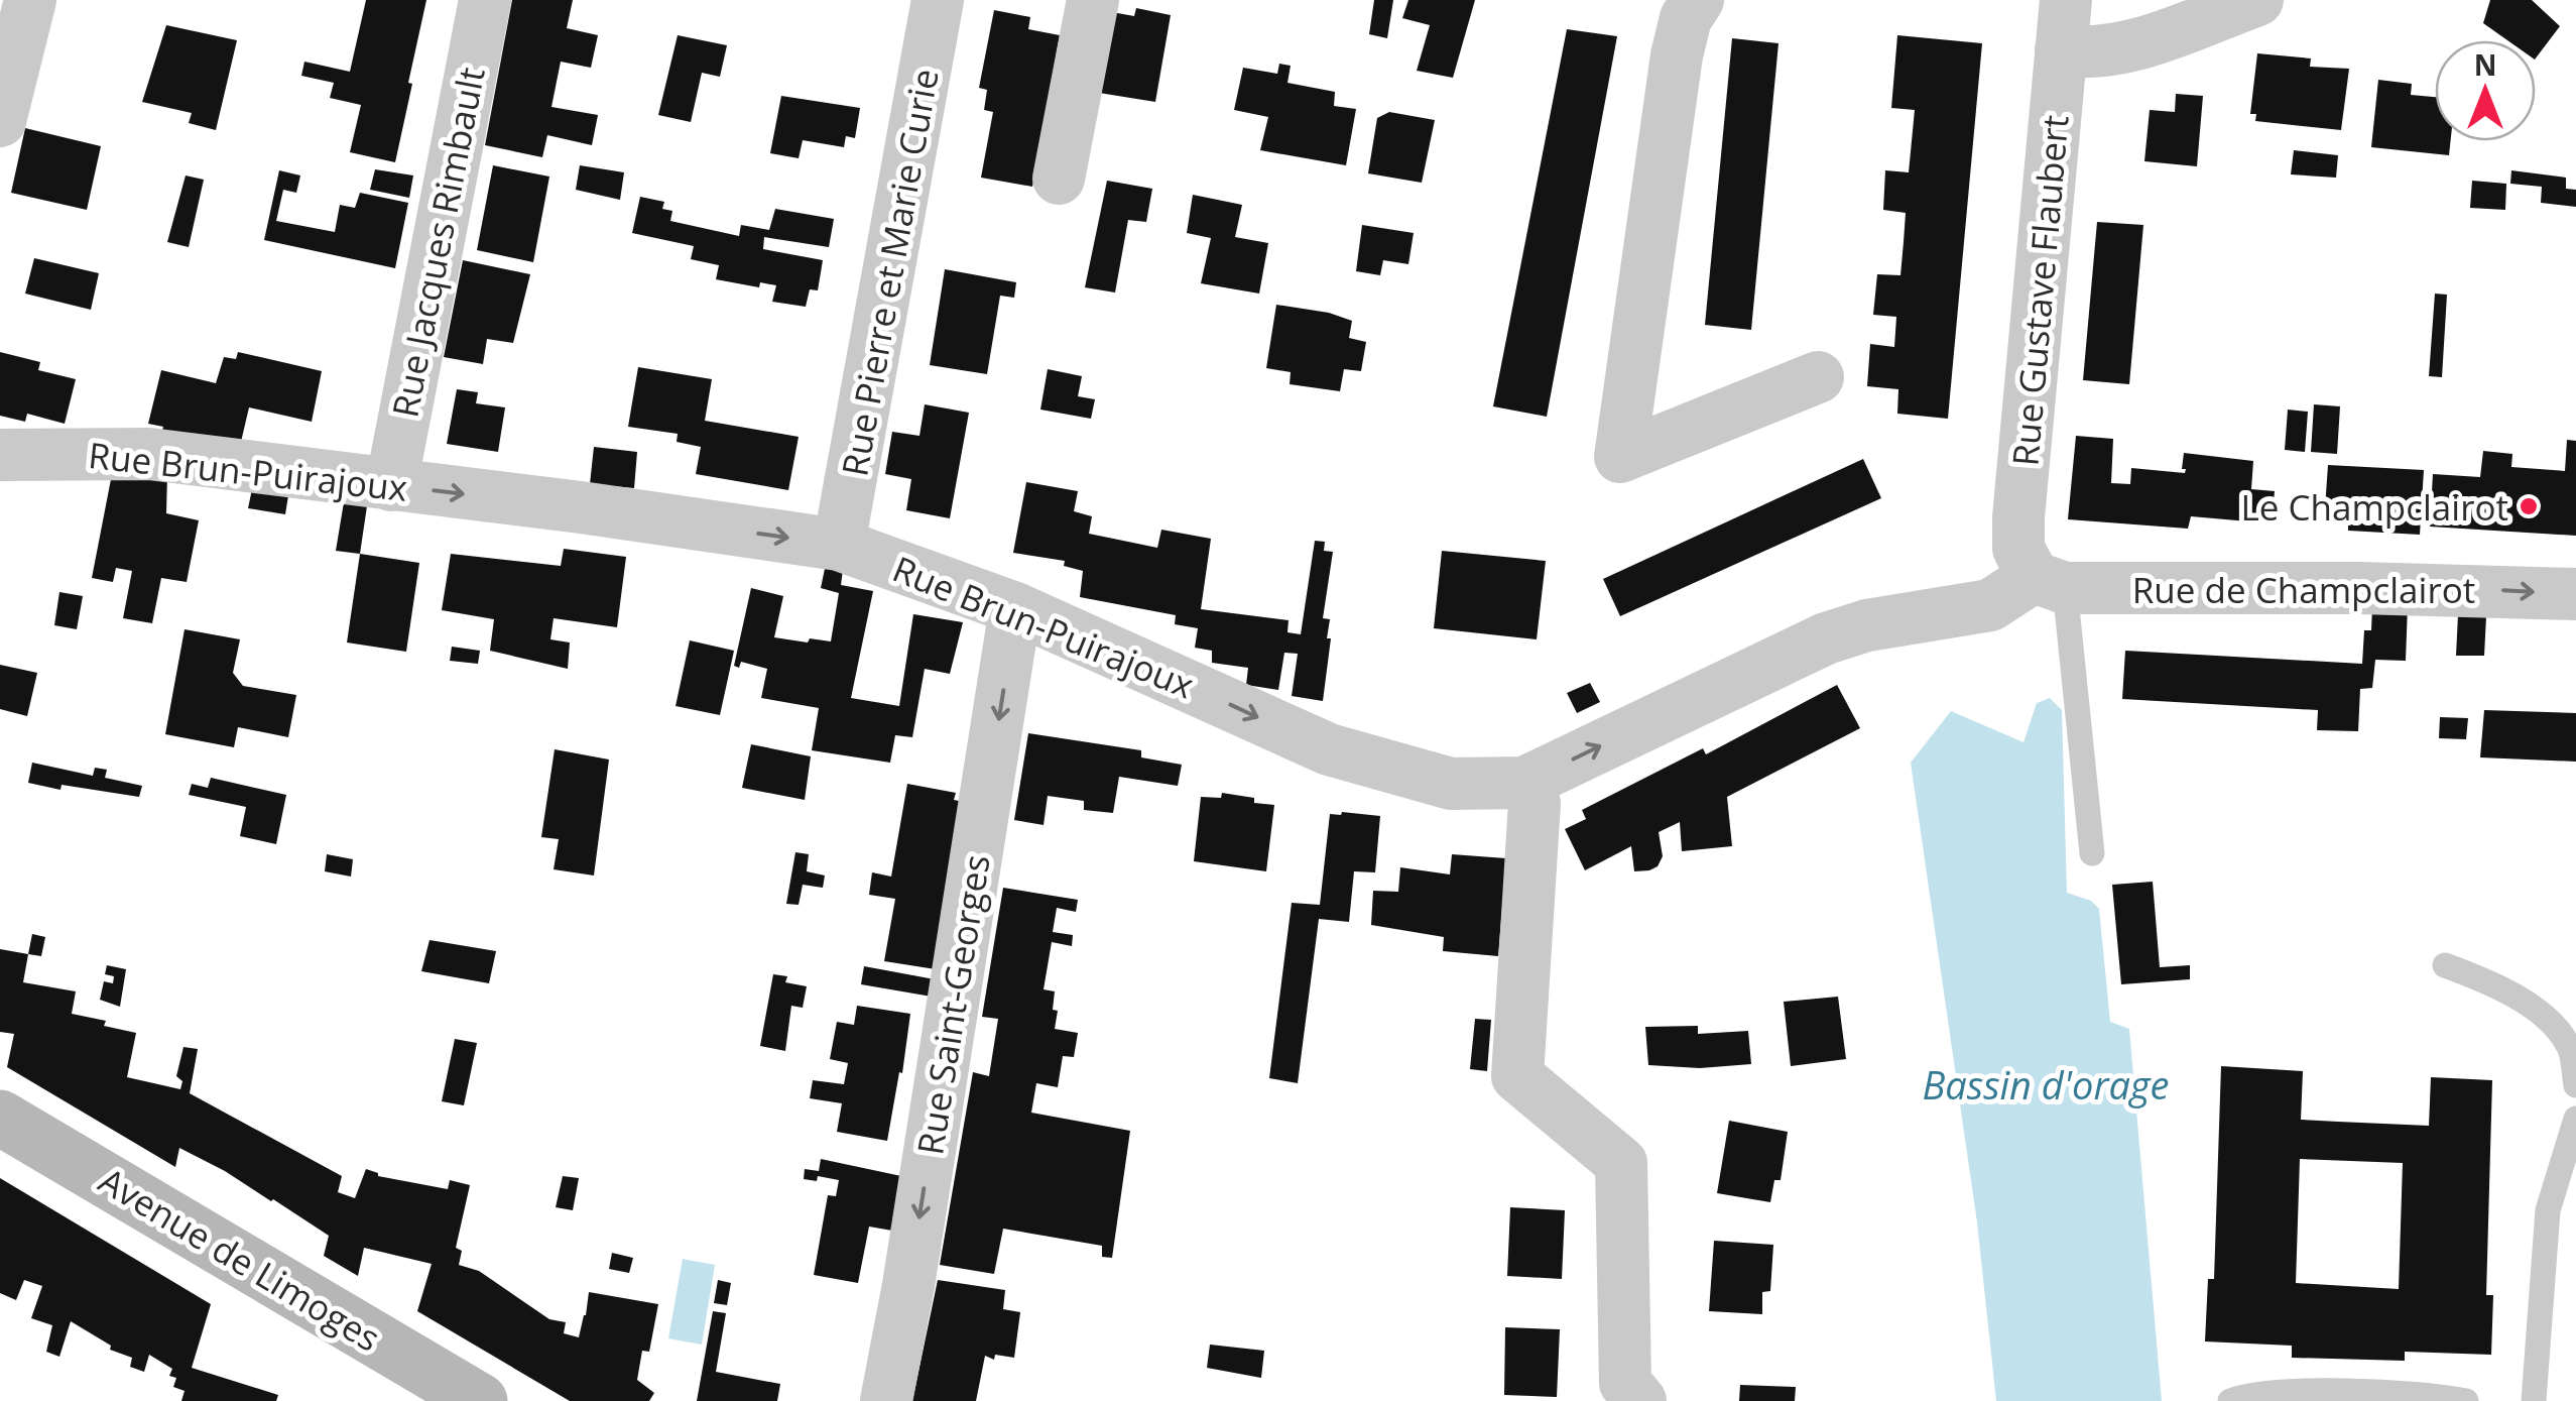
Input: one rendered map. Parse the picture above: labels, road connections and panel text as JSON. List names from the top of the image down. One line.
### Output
{"streets":{"main road":["Avenue de Limoges"],"street":["Rue Jacques Rimbault","Rue Pierre et Marie Curie","Rue Gustave Flaubert","Rue Brun-Puirajoux","Rue de Champclairot","Rue Saint-Georges"]},"crossings":[["Rue Jacques Rimbault","Rue Brun-Puirajoux"],["Rue Pierre et Marie Curie","Rue Brun-Puirajoux"],["Rue Gustave Flaubert","Rue Brun-Puirajoux"],["Rue Gustave Flaubert","Rue de Champclairot"],["Rue Brun-Puirajoux","Rue de Champclairot"],["Rue Brun-Puirajoux","Rue Saint-Georges"]],"one_way":["Rue Brun-Puirajoux","Rue de Champclairot","Rue Saint-Georges"],"water":["Bassin d'orage"],"places":["Le Champclairot"],"north":"top"}
